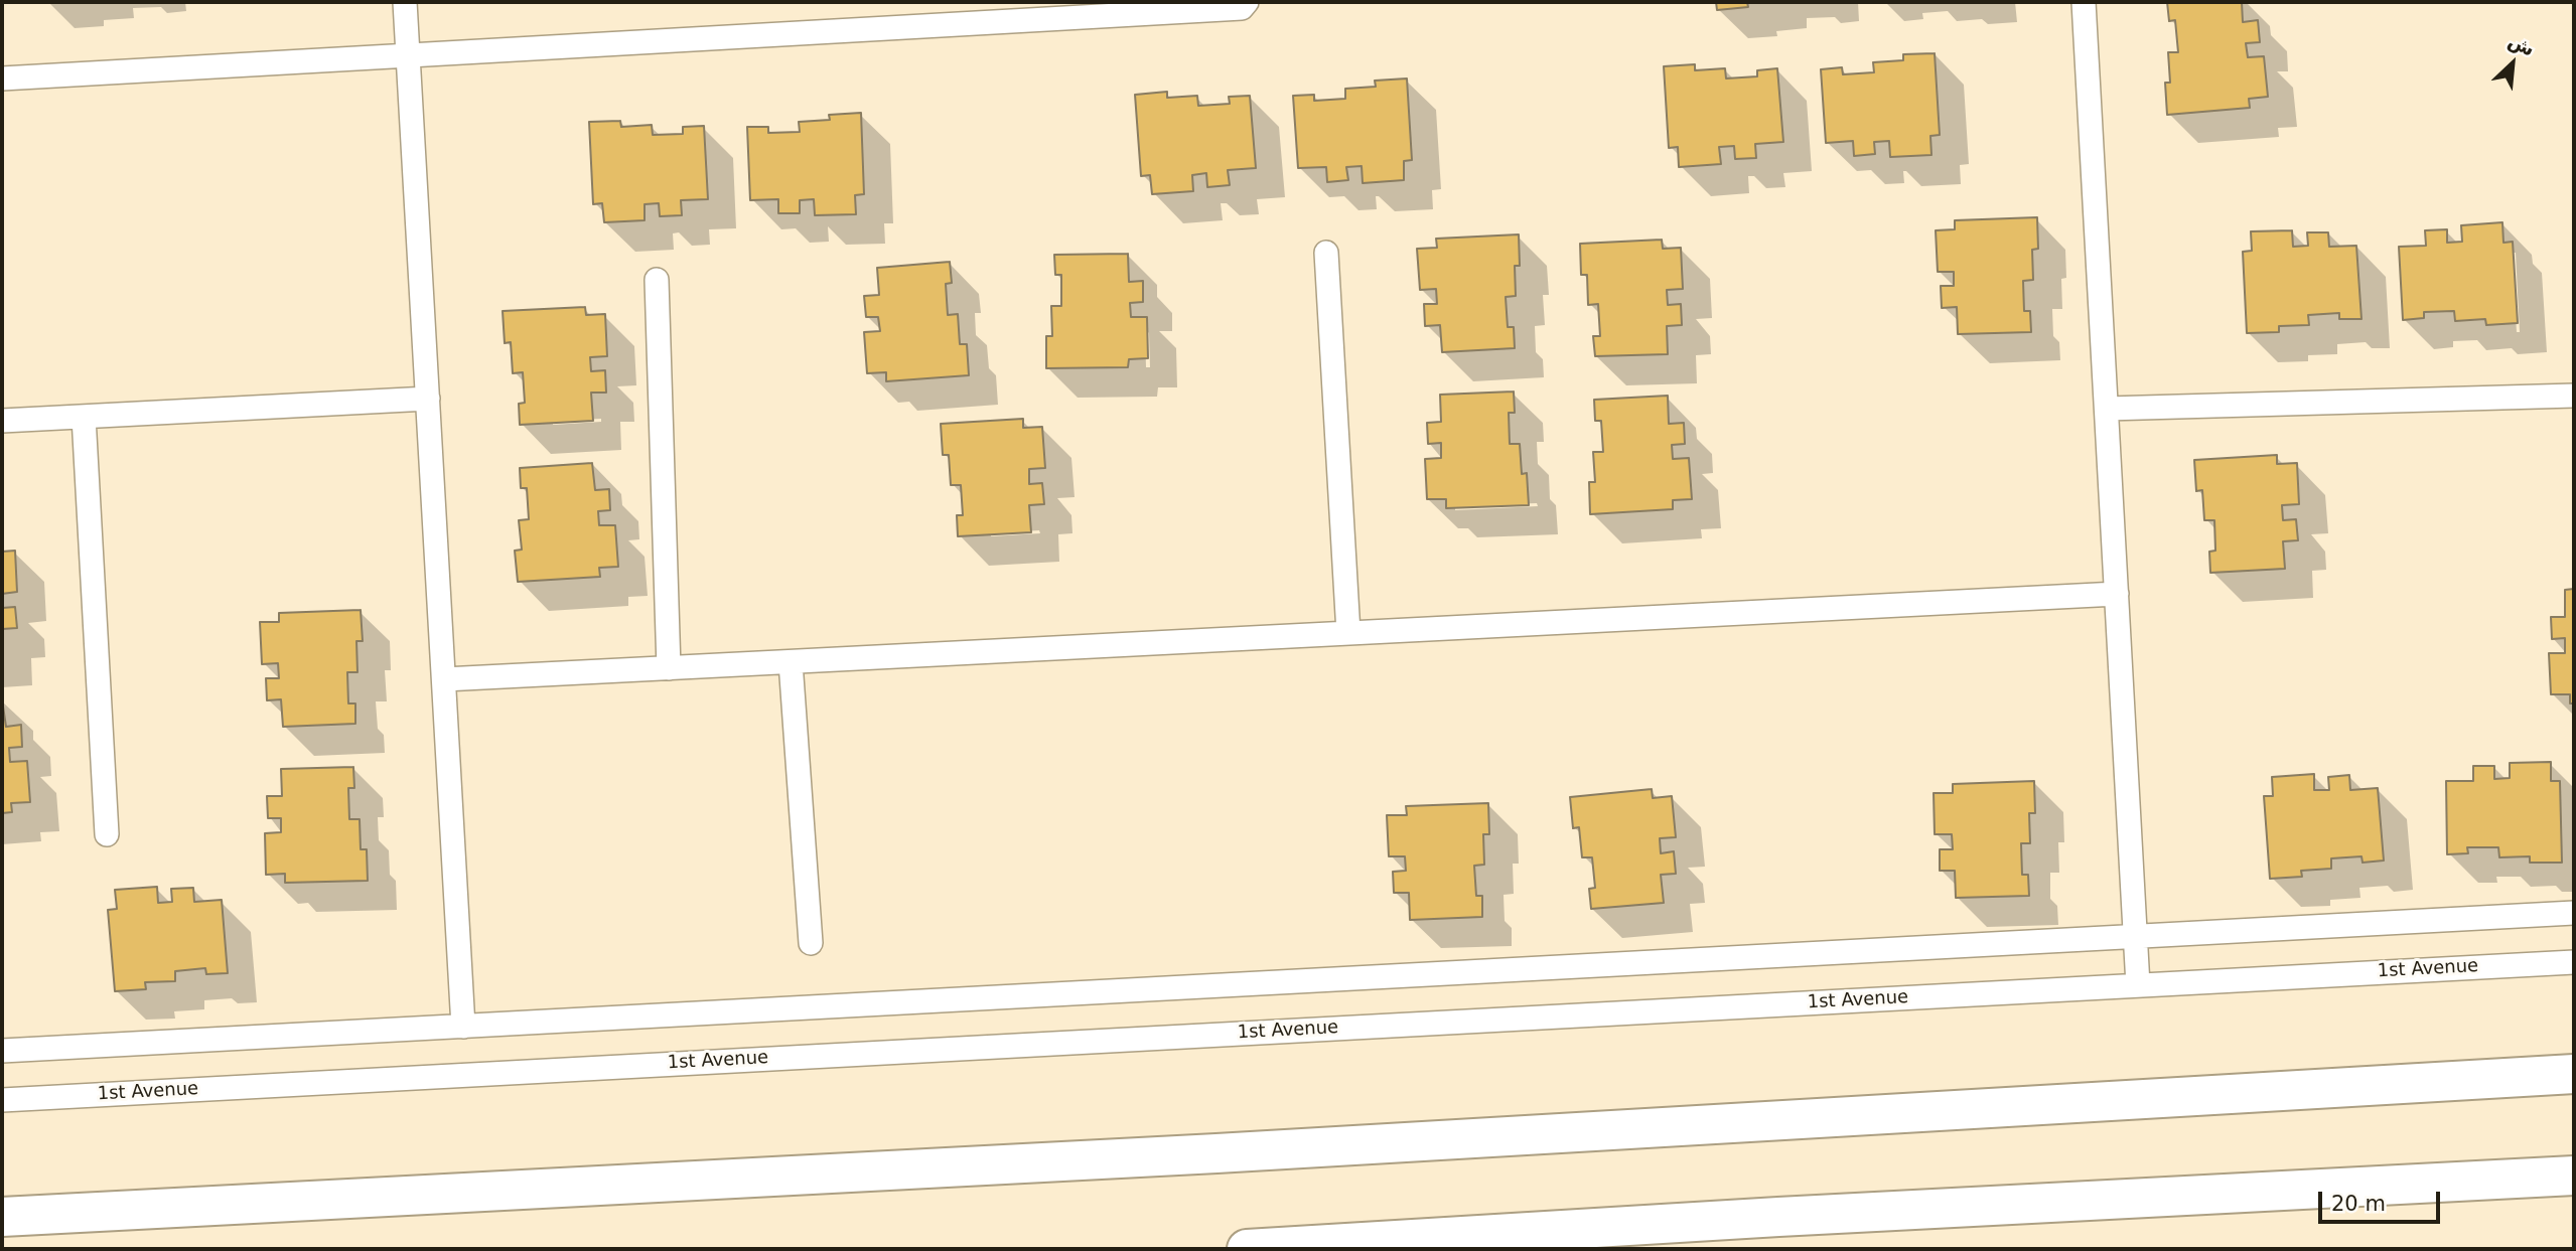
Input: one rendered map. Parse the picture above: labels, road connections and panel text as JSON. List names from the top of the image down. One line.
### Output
{"streets":{"lane":["1st Avenue"]},"scale_bar":"20 m","north":"top right"}
